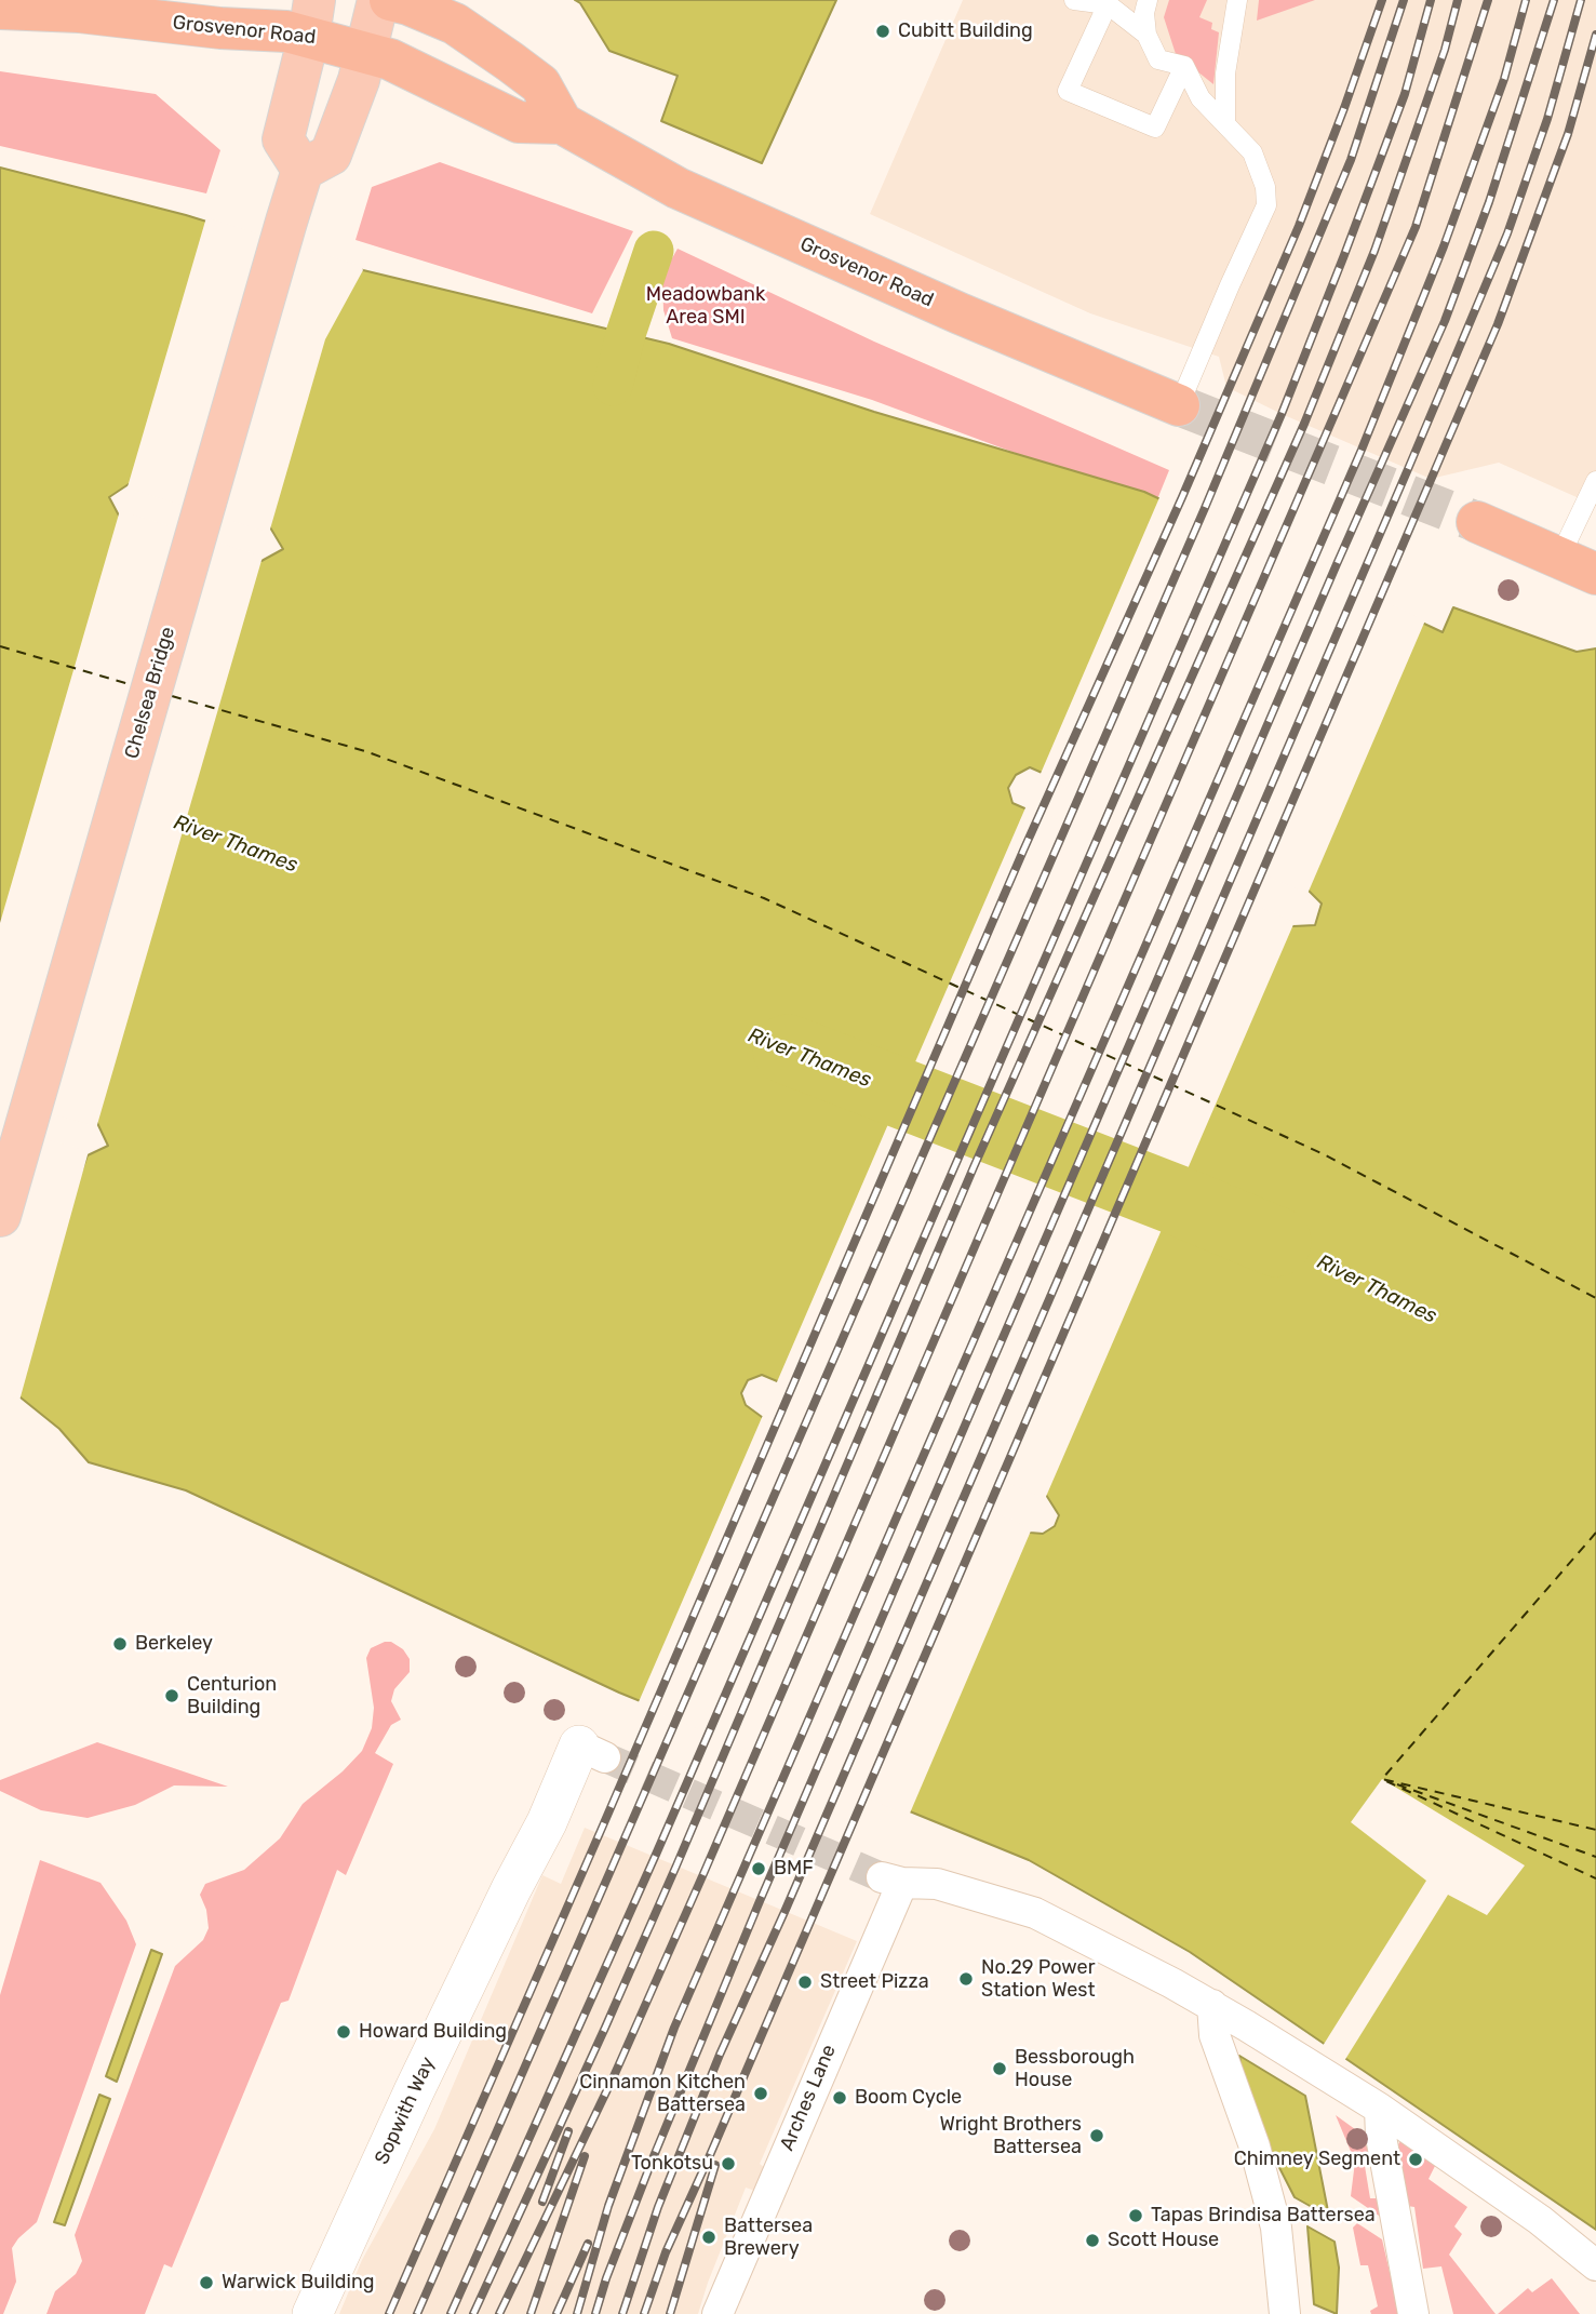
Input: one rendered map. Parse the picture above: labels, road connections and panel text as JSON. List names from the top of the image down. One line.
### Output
{"streets":{"highway":["Grosvenor Road"],"main road":["Chelsea Bridge"],"street":["Arches Lane","Sopwith Way"]},"water":["River Thames"],"parks":["Meadowbank Area SMI"],"places":["Cubitt Building","Berkeley","Centurion Building","BMF","No.29 Power Station West","Street Pizza","Howard Building","Bessborough House","Cinnamon Kitchen Battersea","Boom Cycle","Wright Brothers Battersea","Chimney Segment","Tonkotsu","Tapas Brindisa Battersea","Battersea Brewery","Scott House","Warwick Building"]}
